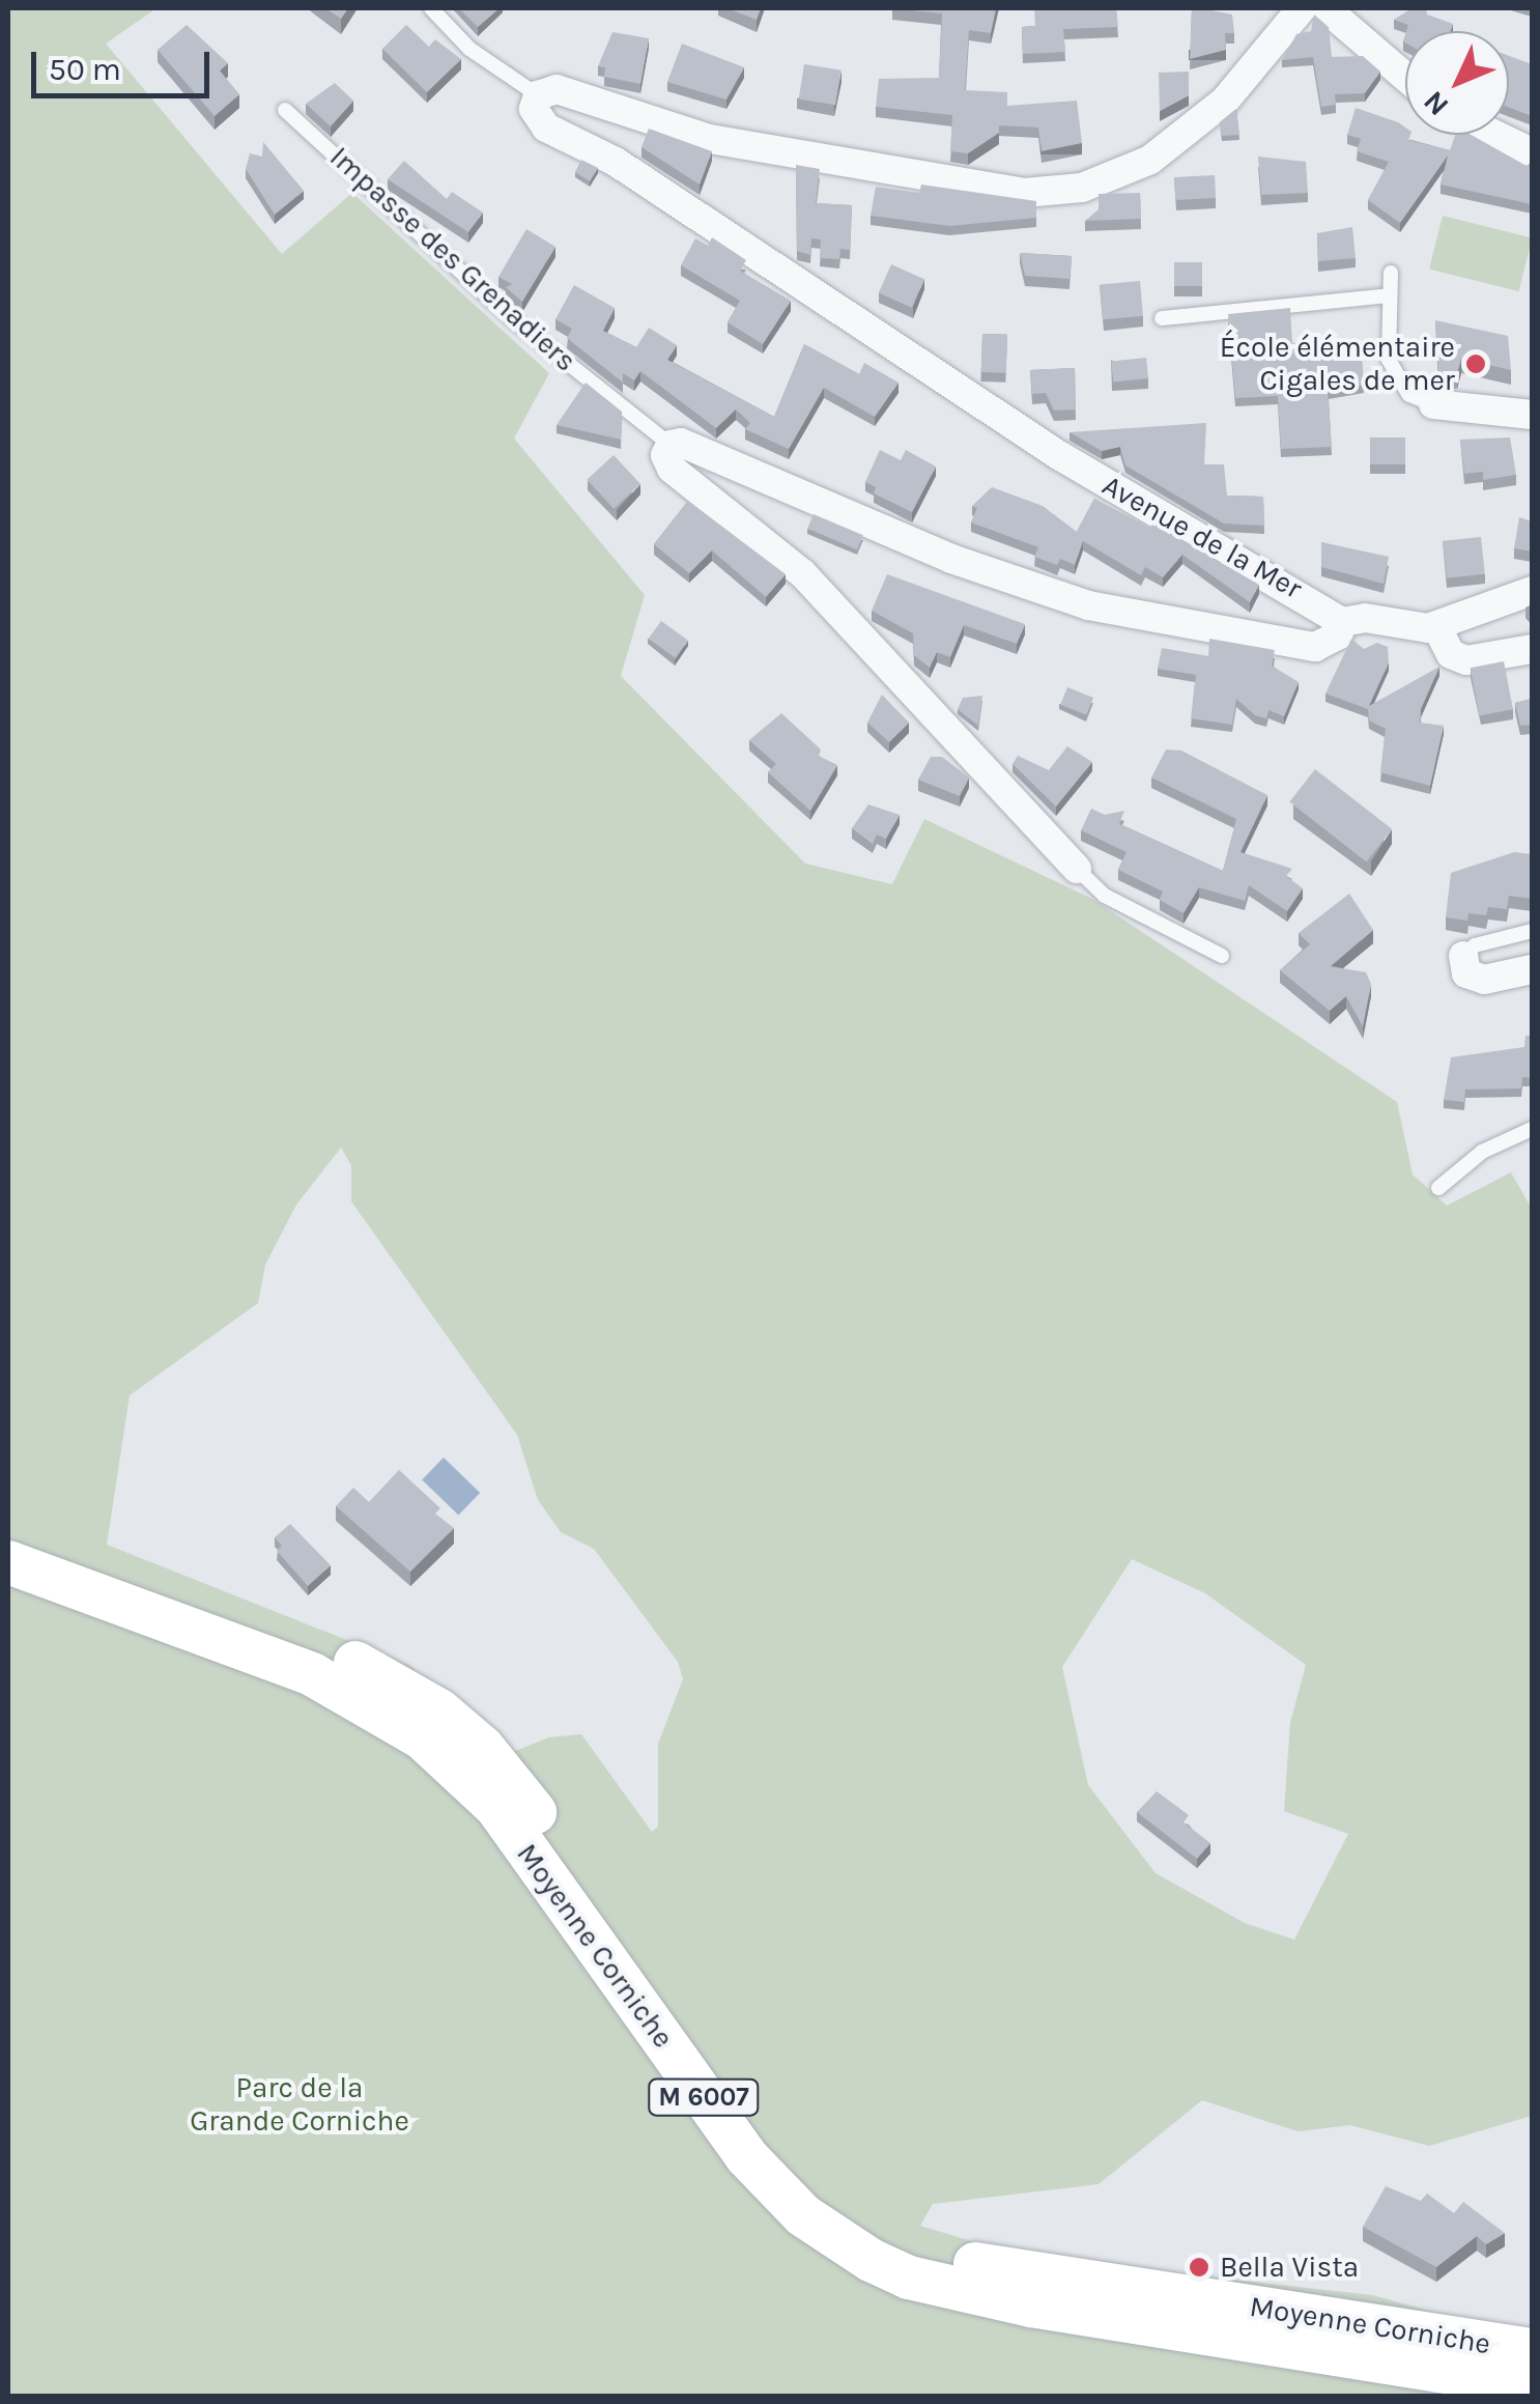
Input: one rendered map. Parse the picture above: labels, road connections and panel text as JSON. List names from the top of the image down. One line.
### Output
{"streets":{"main road":["Moyenne Corniche","M 6007"],"street":["Avenue de la Mer"],"lane":["Impasse des Grenadiers"]},"crossings":[["Impasse des Grenadiers","Avenue de la Mer"]],"parks":["Parc de la Grande Corniche"],"places":["École élémentaire Cigales de mer","Bella Vista"],"scale_bar":"50 m","north":"bottom left"}
